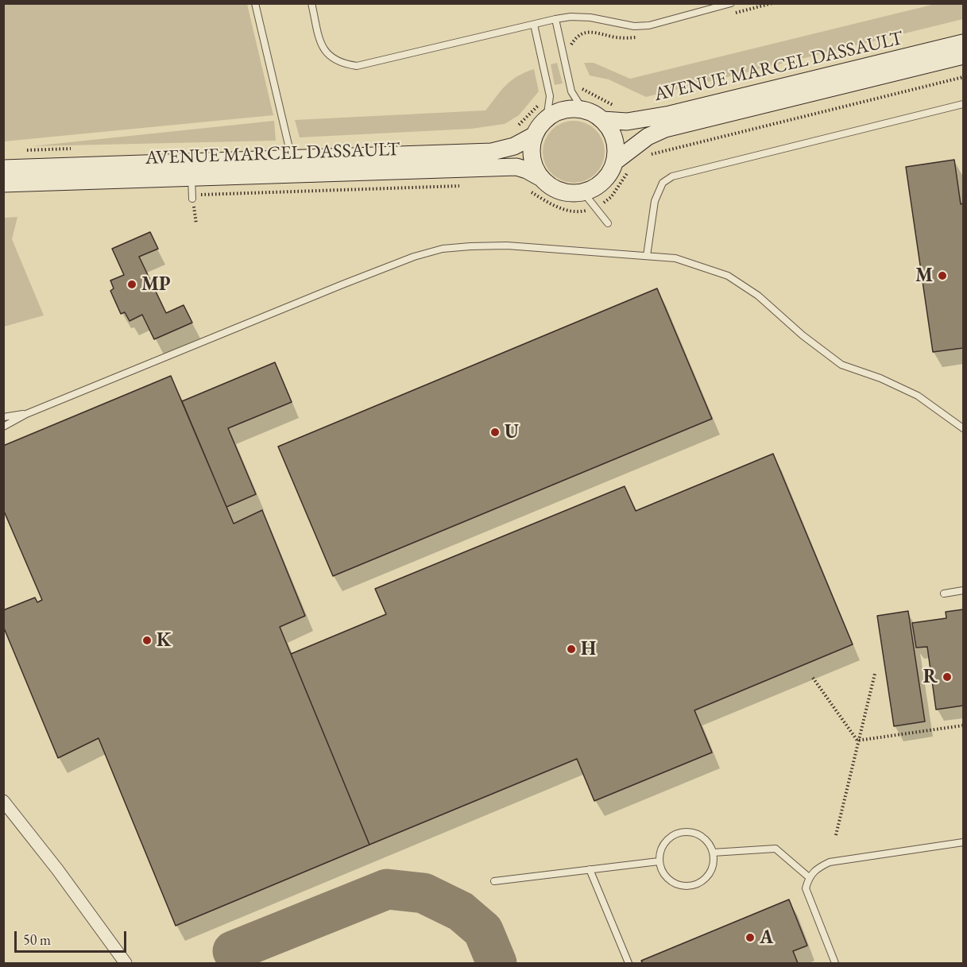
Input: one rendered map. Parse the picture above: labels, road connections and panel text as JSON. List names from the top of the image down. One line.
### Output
{"streets":{"main road":["AVENUE MARCEL DASSAULT"]},"places":["M","MP","U","K","H","R","A"],"scale_bar":"50 m"}
